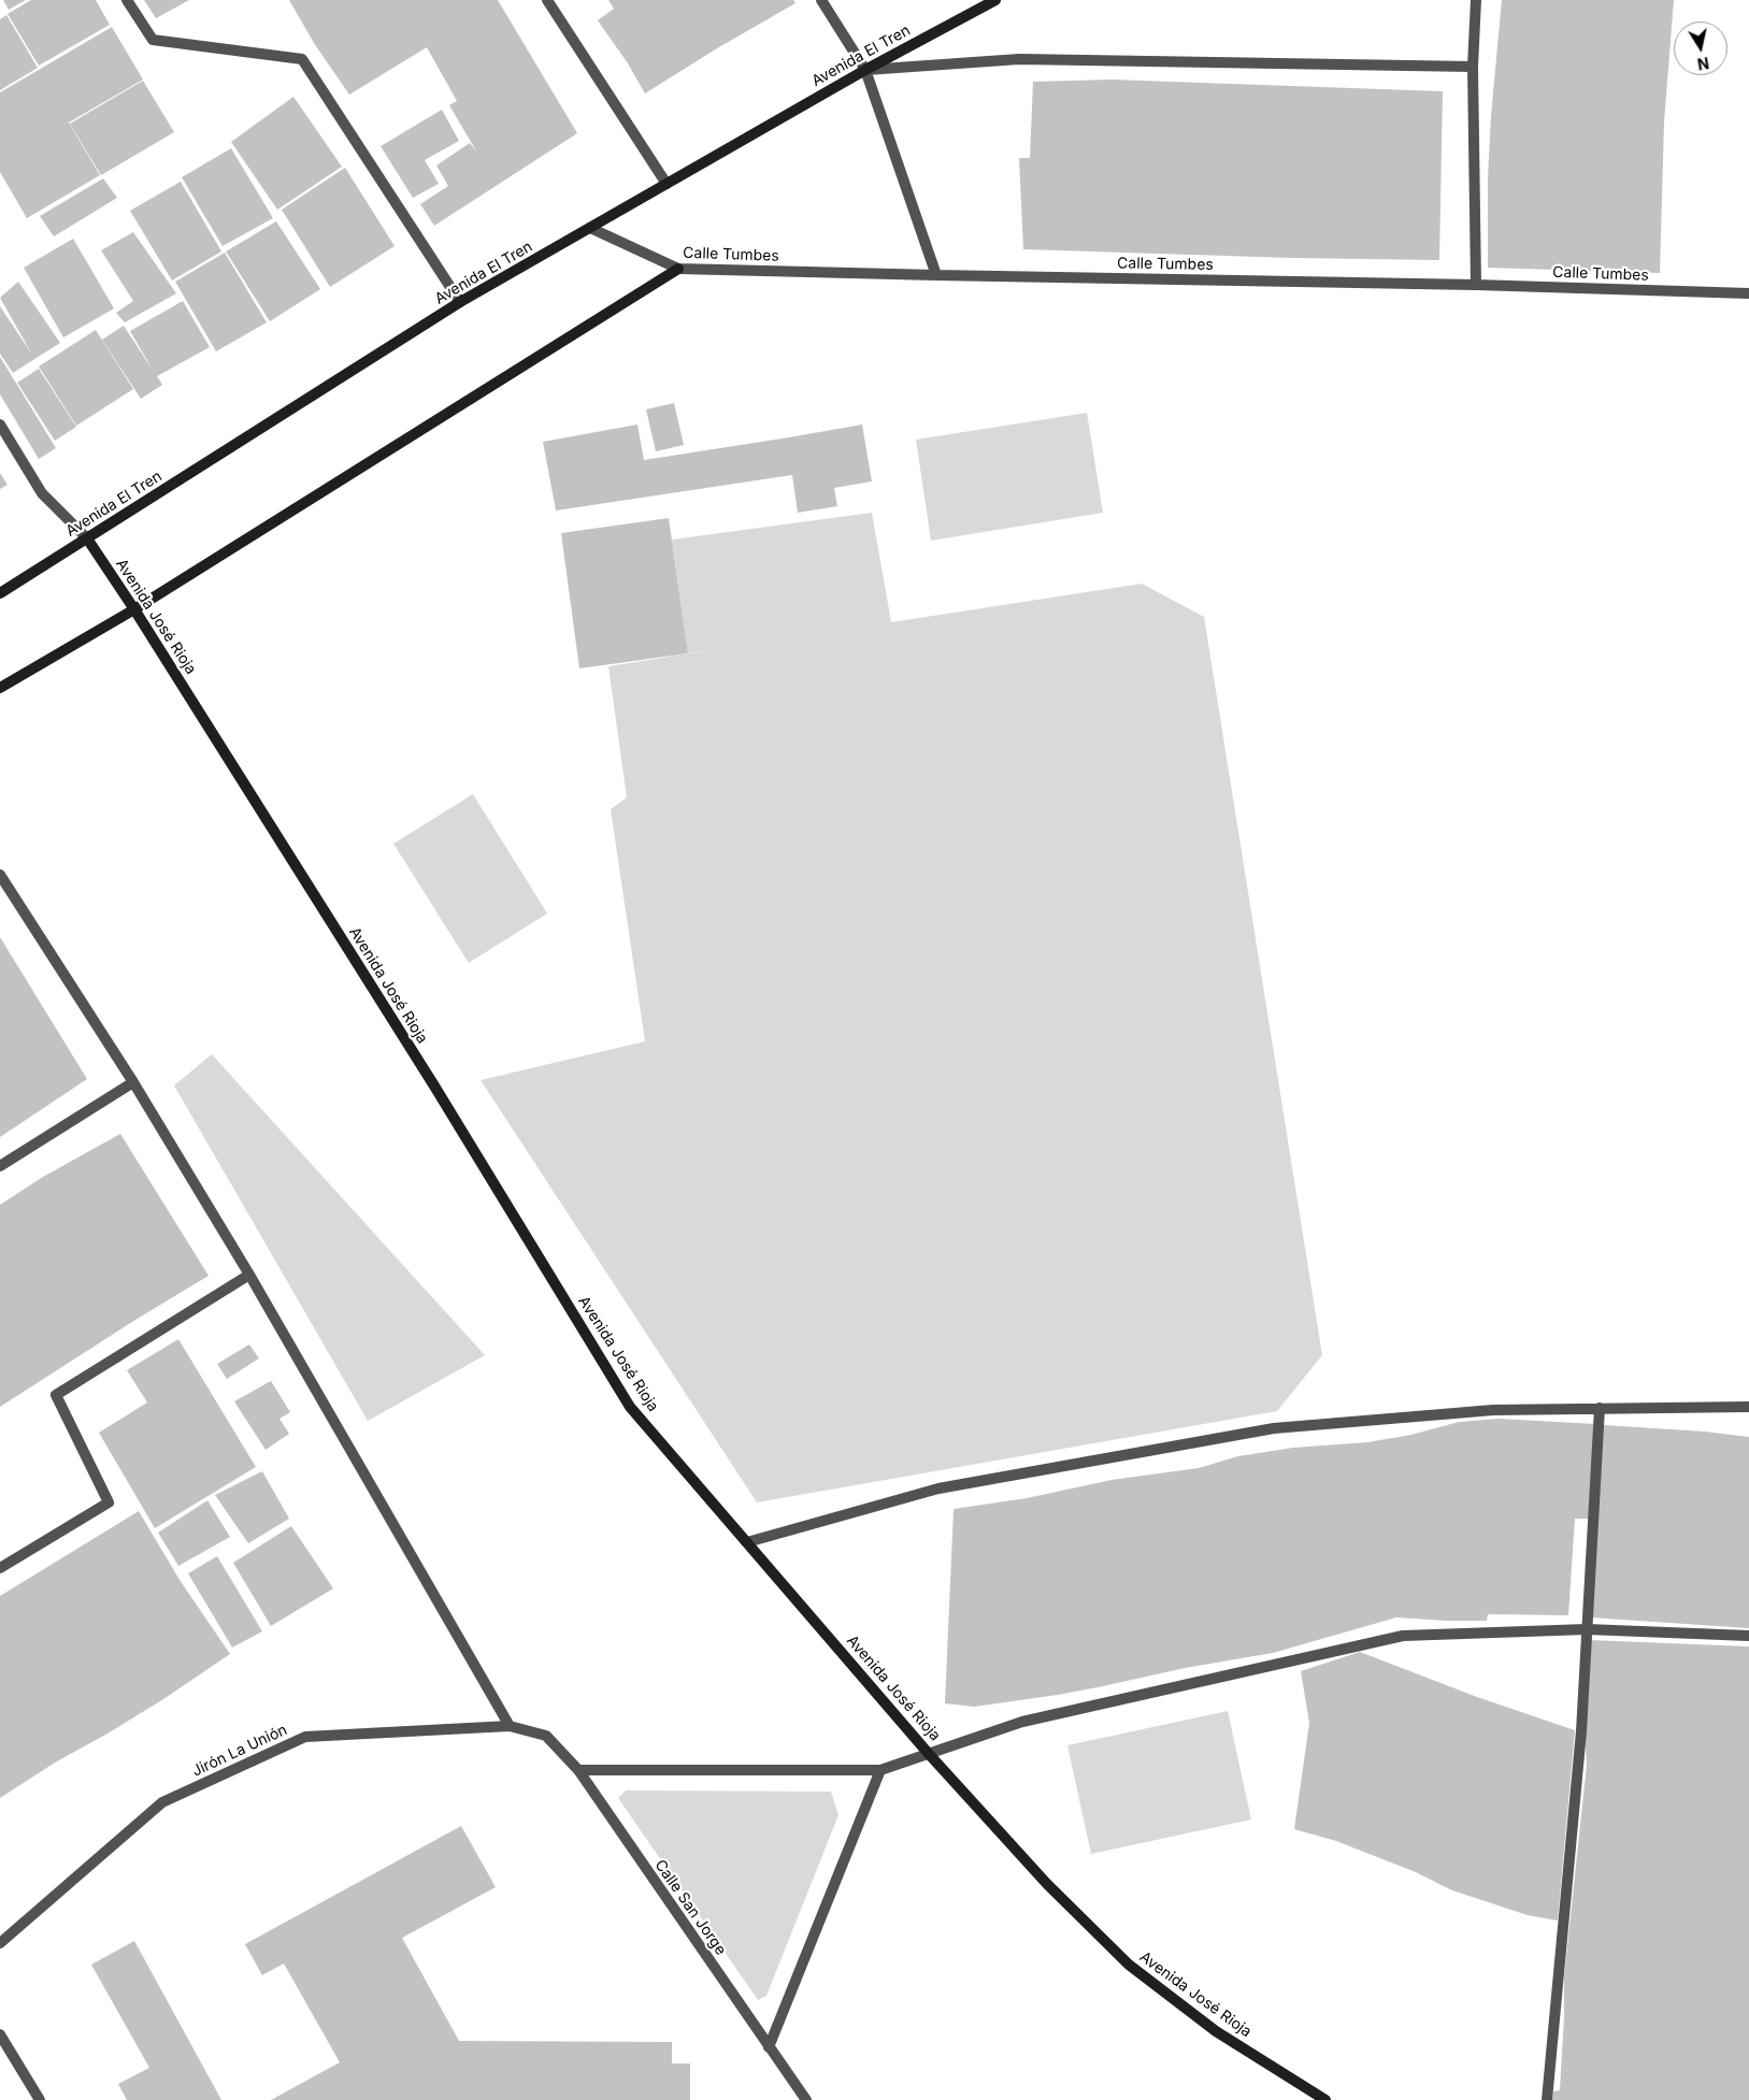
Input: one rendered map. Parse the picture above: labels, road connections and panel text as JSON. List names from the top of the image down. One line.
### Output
{"streets":{"street":["Avenida El Tren","Calle Tumbes","Avenida José Rioja","Jirón La Unión","Calle San Jorge"]},"crossings":[["Avenida El Tren","Calle Tumbes"],["Avenida El Tren","Avenida José Rioja"],["Jirón La Unión","Calle San Jorge"]],"north":"bottom"}
